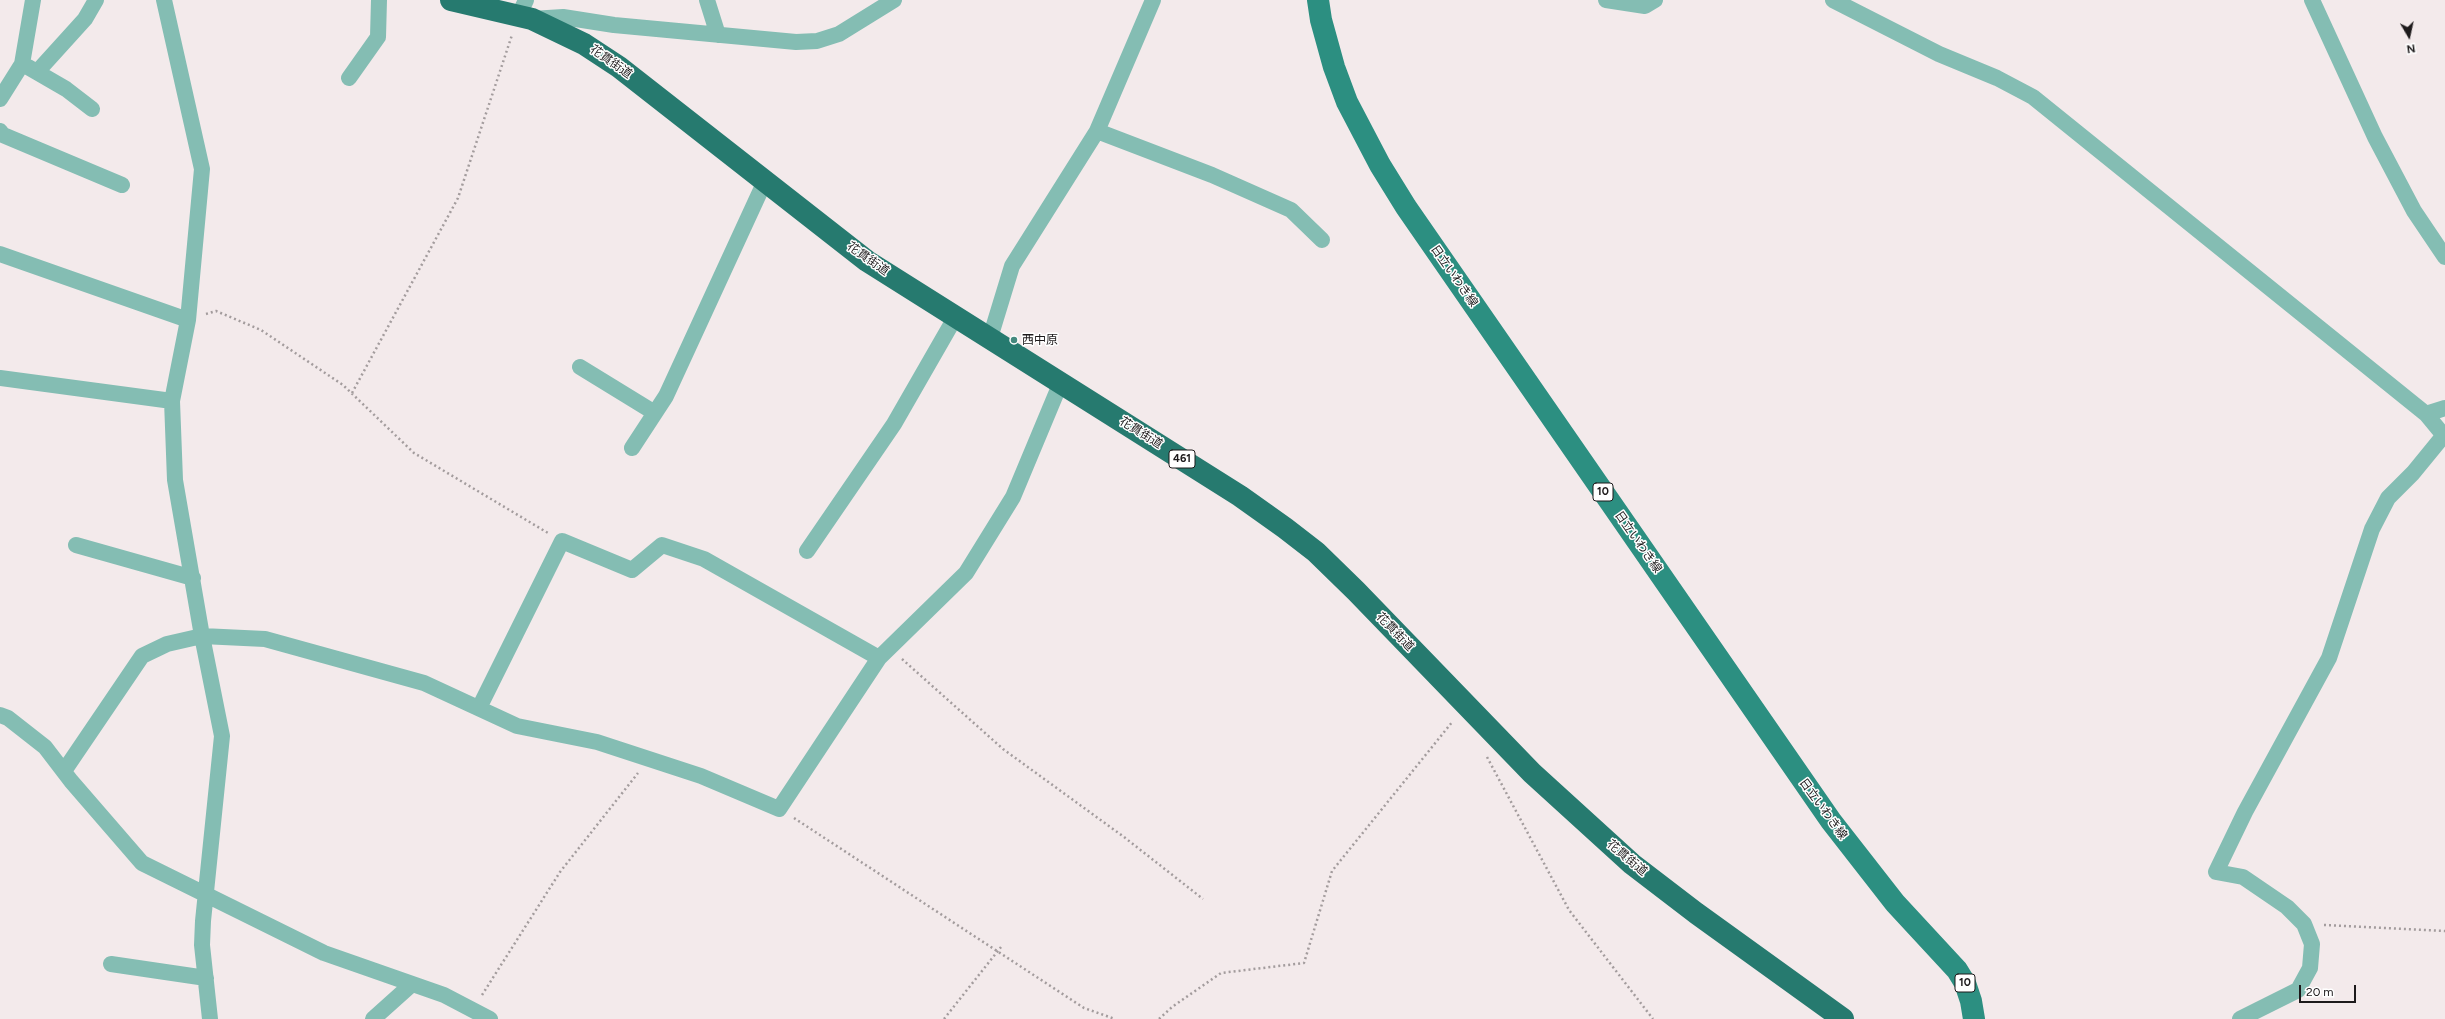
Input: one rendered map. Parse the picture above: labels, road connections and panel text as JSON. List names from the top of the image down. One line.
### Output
{"streets":{"highway":["花貫街道","461"],"main road":["日立いわき線","10"]},"places":["西中原"],"scale_bar":"20 m","north":"bottom"}
